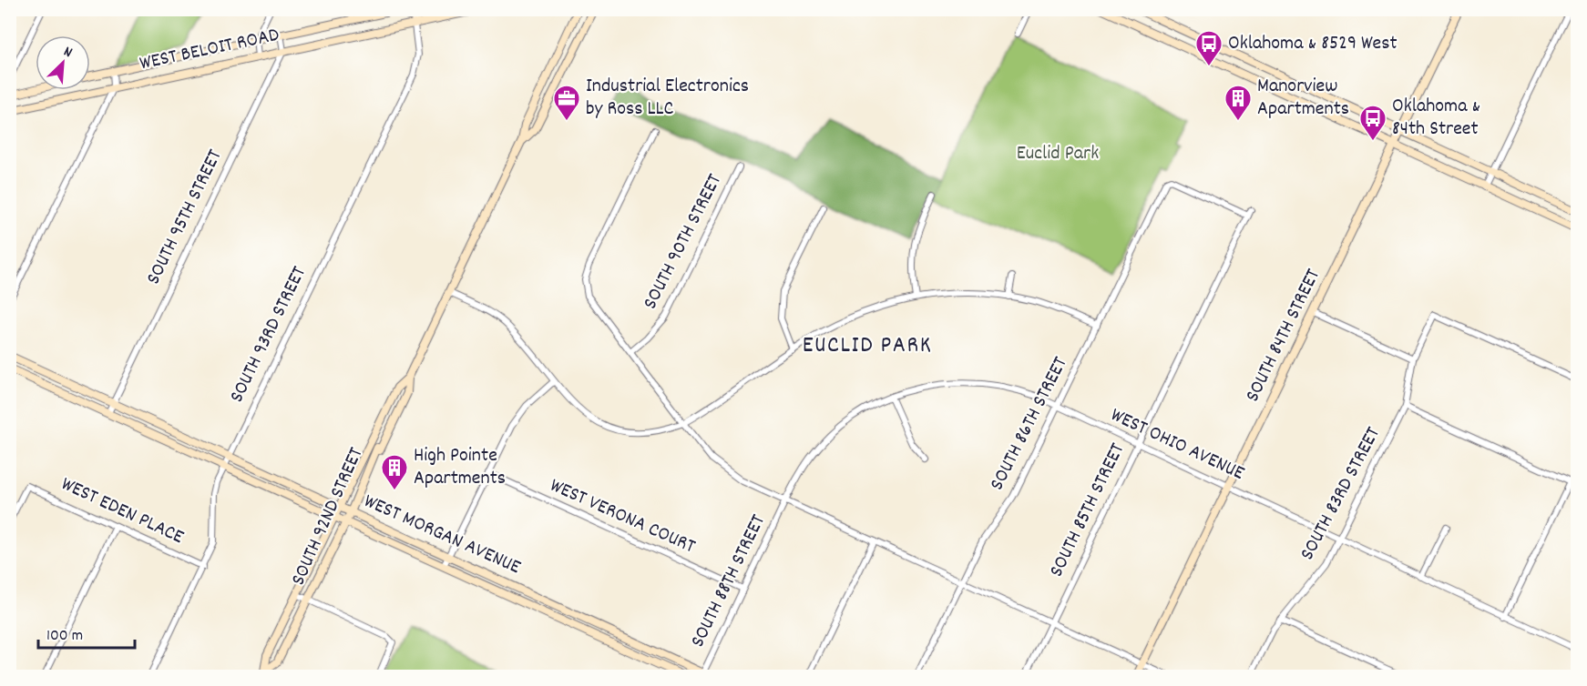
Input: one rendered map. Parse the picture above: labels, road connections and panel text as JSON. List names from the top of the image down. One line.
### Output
{"streets":{"main road":["WEST BELOIT ROAD","SOUTH 84TH STREET","SOUTH 92ND STREET","WEST MORGAN AVENUE"],"street":["SOUTH 95TH STREET","SOUTH 90TH STREET","SOUTH 93RD STREET","SOUTH 86TH STREET","WEST OHIO AVENUE","SOUTH 83RD STREET","SOUTH 85TH STREET","WEST EDEN PLACE","WEST VERONA COURT","SOUTH 88TH STREET"]},"crossings":[["WEST BELOIT ROAD","SOUTH 95TH STREET"],["WEST BELOIT ROAD","SOUTH 93RD STREET"],["SOUTH 95TH STREET","WEST MORGAN AVENUE"],["SOUTH 93RD STREET","WEST EDEN PLACE"],["SOUTH 93RD STREET","WEST MORGAN AVENUE"],["SOUTH 84TH STREET","WEST OHIO AVENUE"],["SOUTH 86TH STREET","WEST OHIO AVENUE"],["SOUTH 86TH STREET","SOUTH 85TH STREET"],["WEST OHIO AVENUE","SOUTH 83RD STREET"],["WEST OHIO AVENUE","SOUTH 85TH STREET"],["WEST OHIO AVENUE","SOUTH 88TH STREET"],["SOUTH 92ND STREET","WEST MORGAN AVENUE"],["WEST VERONA COURT","SOUTH 88TH STREET"],["WEST MORGAN AVENUE","SOUTH 88TH STREET"]],"districts":["EUCLID PARK"],"parks":["Euclid Park"],"places":{"bus stop":["Oklahoma & 8529 West","Oklahoma & 84th Street"],"office":["Industrial Electronics by Ross LLC"],"building":["Manorview Apartments","High Pointe Apartments"]},"scale_bar":"100 m","north":"top right"}
